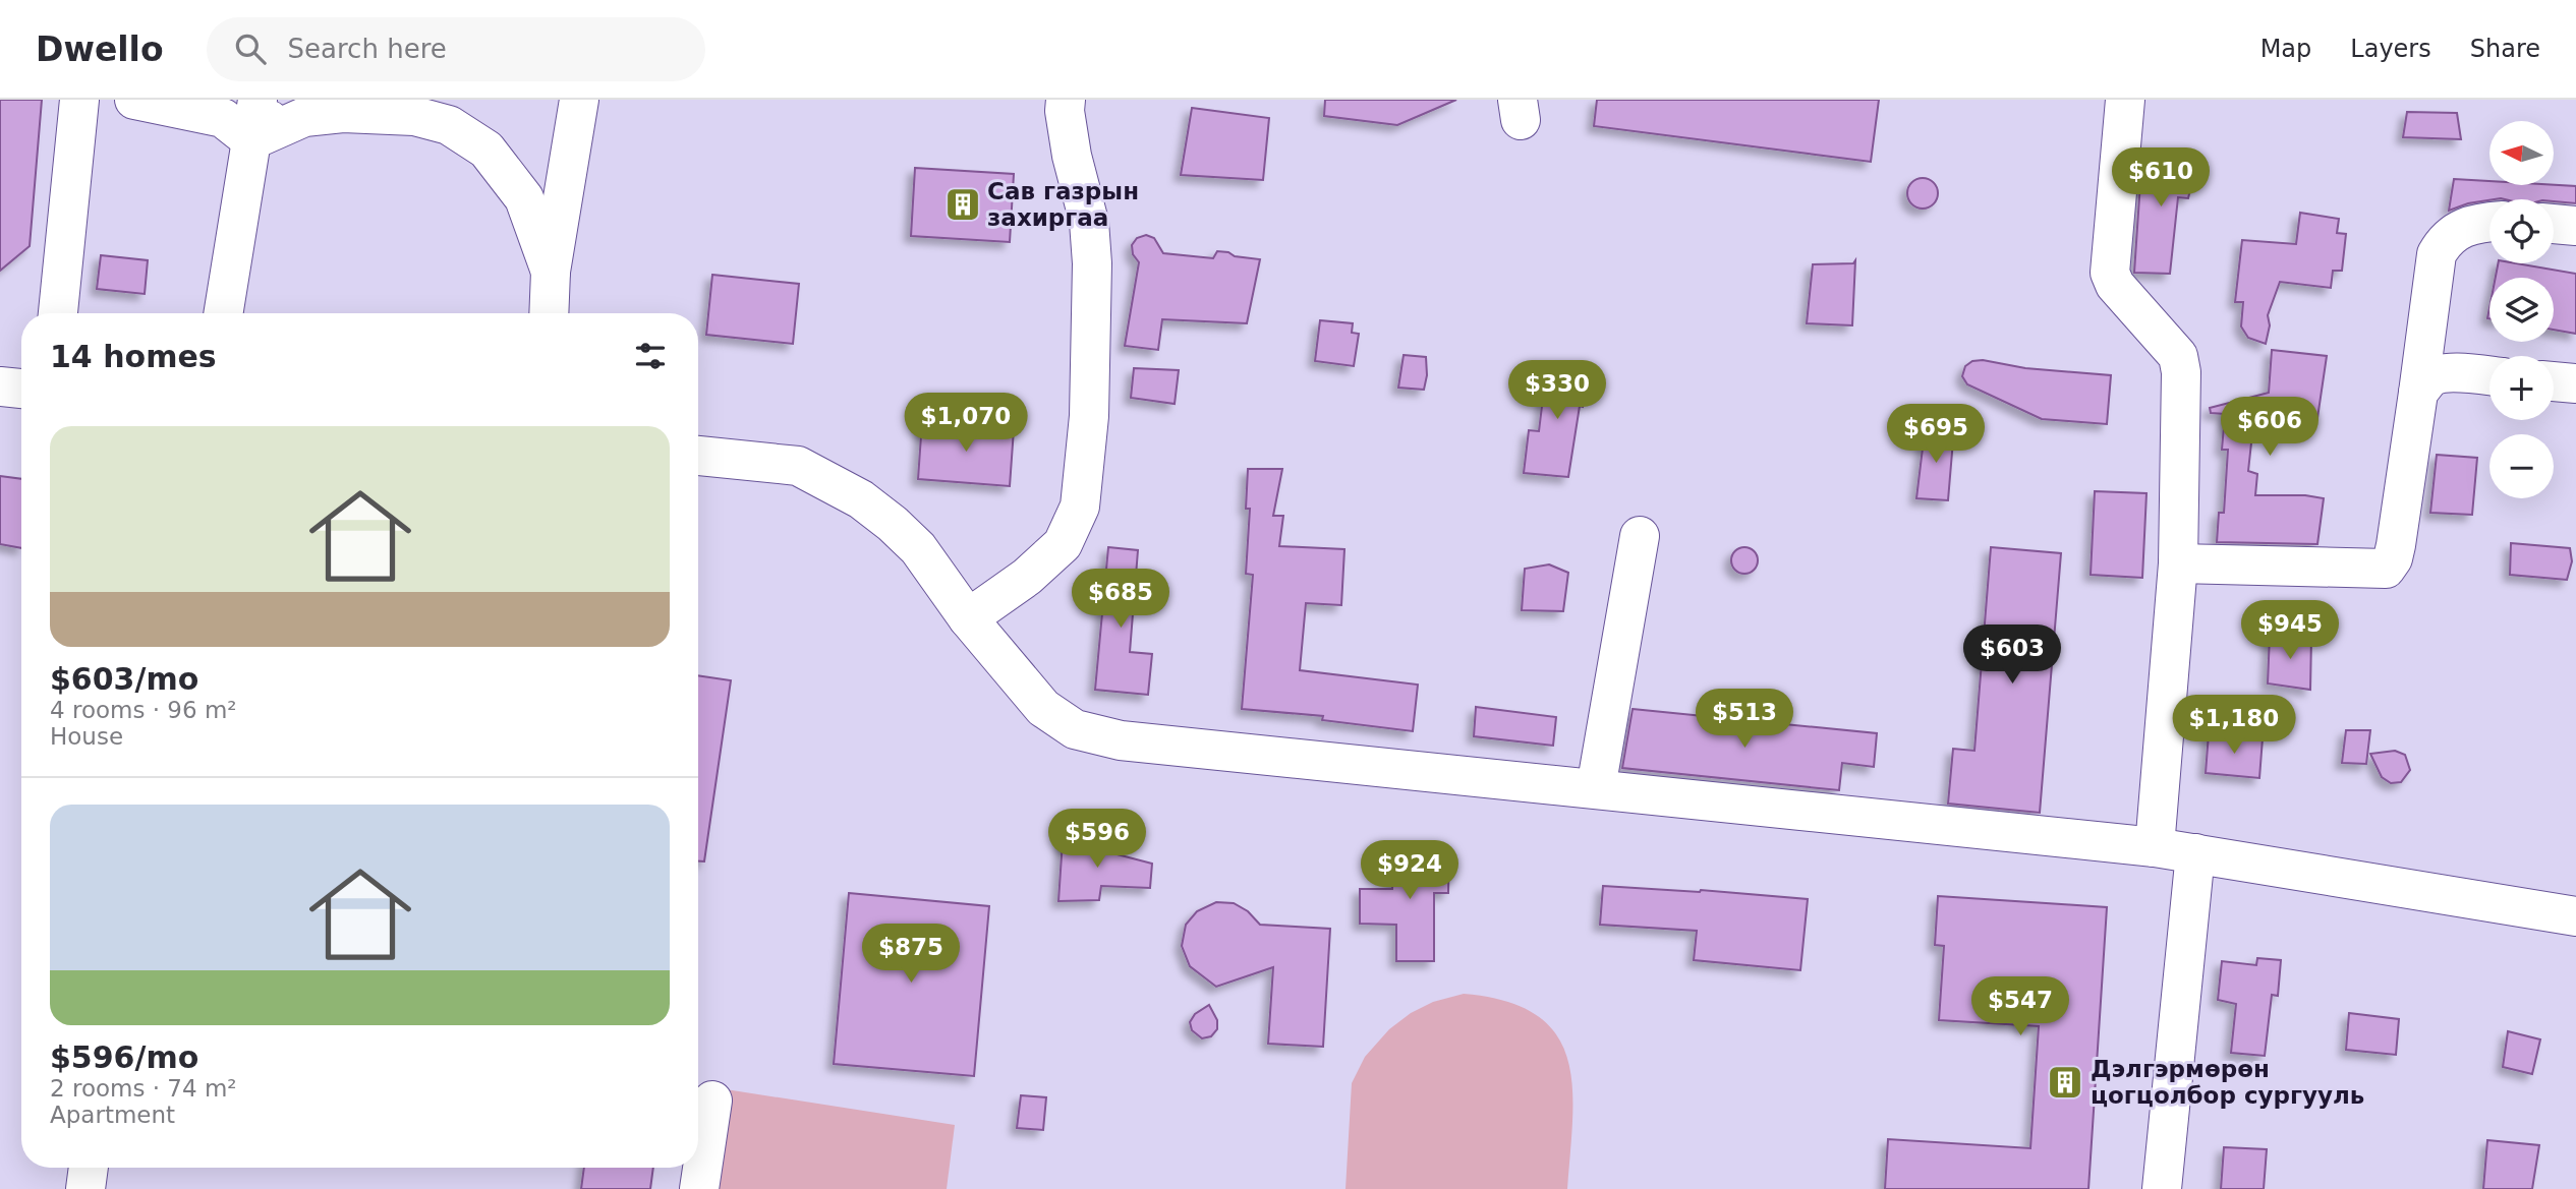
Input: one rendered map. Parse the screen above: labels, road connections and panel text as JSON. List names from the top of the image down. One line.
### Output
{"places":{"building":["Сав газрын захиргаа","Дэлгэрмөрөн цогцолбор сургууль"]},"north":"left","page":{"header":"Dwello","search":"Search here","nav":["Map","Layers","Share"],"map_buttons":["+","−"],"price":["$610","$330","$1,070","$606","$695","$685","$945","$603","$513","$1,180","$596","$924","$875","$547"],"heading":"14 homes","list":[{"name":"$603/mo","note":"4 rooms · 96 m² · House"},{"name":"$596/mo","note":"2 rooms · 74 m² · Apartment"}]}}
